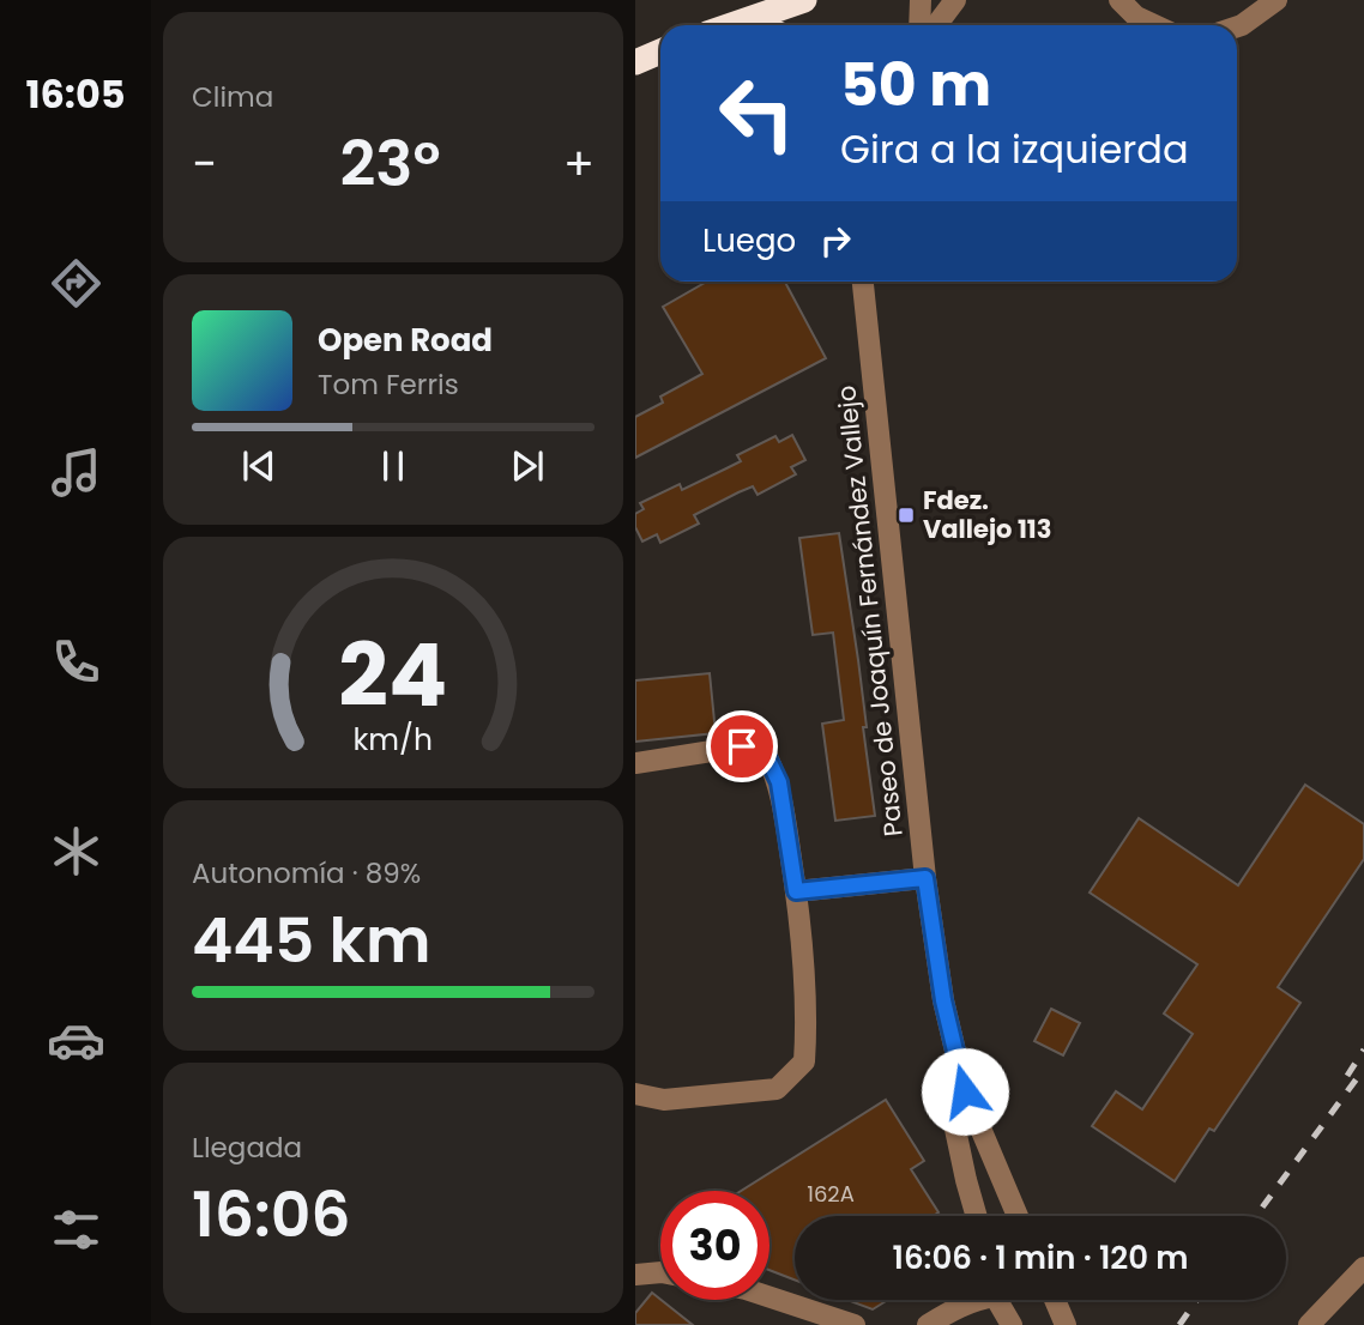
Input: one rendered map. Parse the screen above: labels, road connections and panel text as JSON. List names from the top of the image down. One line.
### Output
{"streets":{"street":["Paseo de Joaquín Fernández Vallejo"]},"places":{"transit":["Fdez. Vallejo 113"]},"house_numbers":["162A"],"page":{"tabs":"16:05","tile":["Clima",["Autonomía · 89%","445 km"],["Llegada","16:06"]],"turn":["50 m","Gira a la izquierda"],"heat":["−","23°","+"],"then":"Luego","song":["Open Road","Tom Ferris"],"limit":"30","trip":"16:06 · 1 min · 120 m","gauge":["24","km/h"]}}
